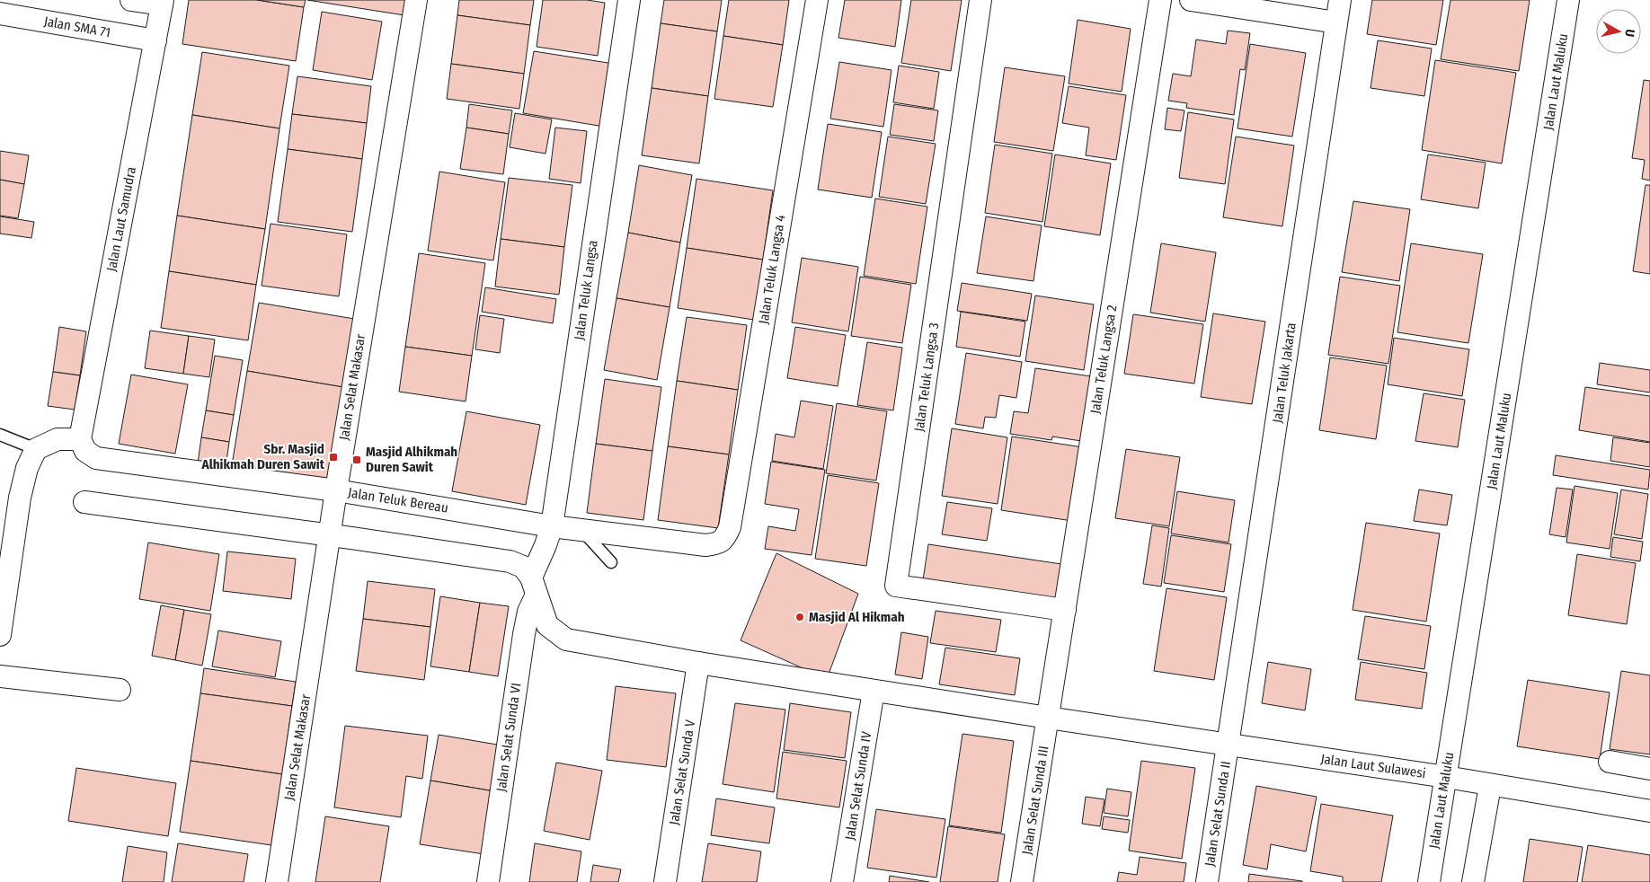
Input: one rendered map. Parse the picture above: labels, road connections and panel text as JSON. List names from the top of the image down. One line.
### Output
{"streets":{"street":["Jalan SMA 71","Jalan Laut Maluku","Jalan Laut Samudra","Jalan Teluk Langsa 4","Jalan Teluk Langsa","Jalan Teluk Langsa 2","Jalan Teluk Jakarta","Jalan Teluk Langsa 3","Jalan Selat Makasar","Jalan Teluk Bereau","Jalan Selat Sunda VI","Jalan Laut Sulawesi","Jalan Selat Sunda V","Jalan Selat Sunda IV","Jalan Selat Sunda III","Jalan Selat Sunda II"]},"crossings":[["Jalan SMA 71","Jalan Laut Samudra"],["Jalan Laut Maluku","Jalan Laut Sulawesi"],["Jalan Laut Samudra","Jalan Teluk Bereau"],["Jalan Teluk Langsa 4","Jalan Teluk Bereau"],["Jalan Teluk Langsa","Jalan Teluk Bereau"],["Jalan Teluk Langsa","Jalan Selat Sunda VI"],["Jalan Teluk Langsa","Jalan Laut Sulawesi"],["Jalan Teluk Langsa 2","Jalan Teluk Langsa 3"],["Jalan Teluk Langsa 2","Jalan Laut Sulawesi"],["Jalan Teluk Langsa 2","Jalan Selat Sunda III"],["Jalan Teluk Jakarta","Jalan Laut Sulawesi"],["Jalan Teluk Jakarta","Jalan Selat Sunda II"],["Jalan Selat Makasar","Jalan Teluk Bereau"],["Jalan Selat Sunda VI","Jalan Laut Sulawesi"],["Jalan Laut Sulawesi","Jalan Selat Sunda V"],["Jalan Laut Sulawesi","Jalan Selat Sunda IV"],["Jalan Laut Sulawesi","Jalan Selat Sunda III"],["Jalan Laut Sulawesi","Jalan Selat Sunda II"]],"places":{"transit":["Sbr. Masjid Alhikmah Duren Sawit","Masjid Alhikmah Duren Sawit"],"other":["Masjid Al Hikmah"]},"north":"right"}
